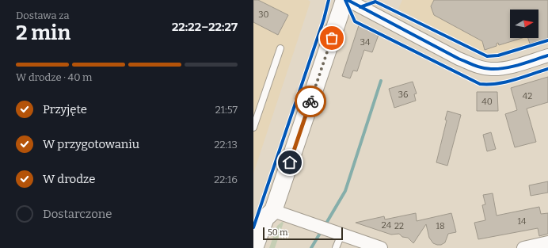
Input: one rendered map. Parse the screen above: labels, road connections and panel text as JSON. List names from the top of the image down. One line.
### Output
{"house_numbers":["30","34","36","42","40","14","24","22","18"],"scale_bar":"50 m","north":"right","page":{"heading":["2 min","Dostawa za","22:22–22:27"],"bar":"W drodze · 40 m","list":[["Przyjęte","21:57"],["W przygotowaniu","22:13"],["W drodze","22:16"],"Dostarczone"],"scale":"50 m"}}
